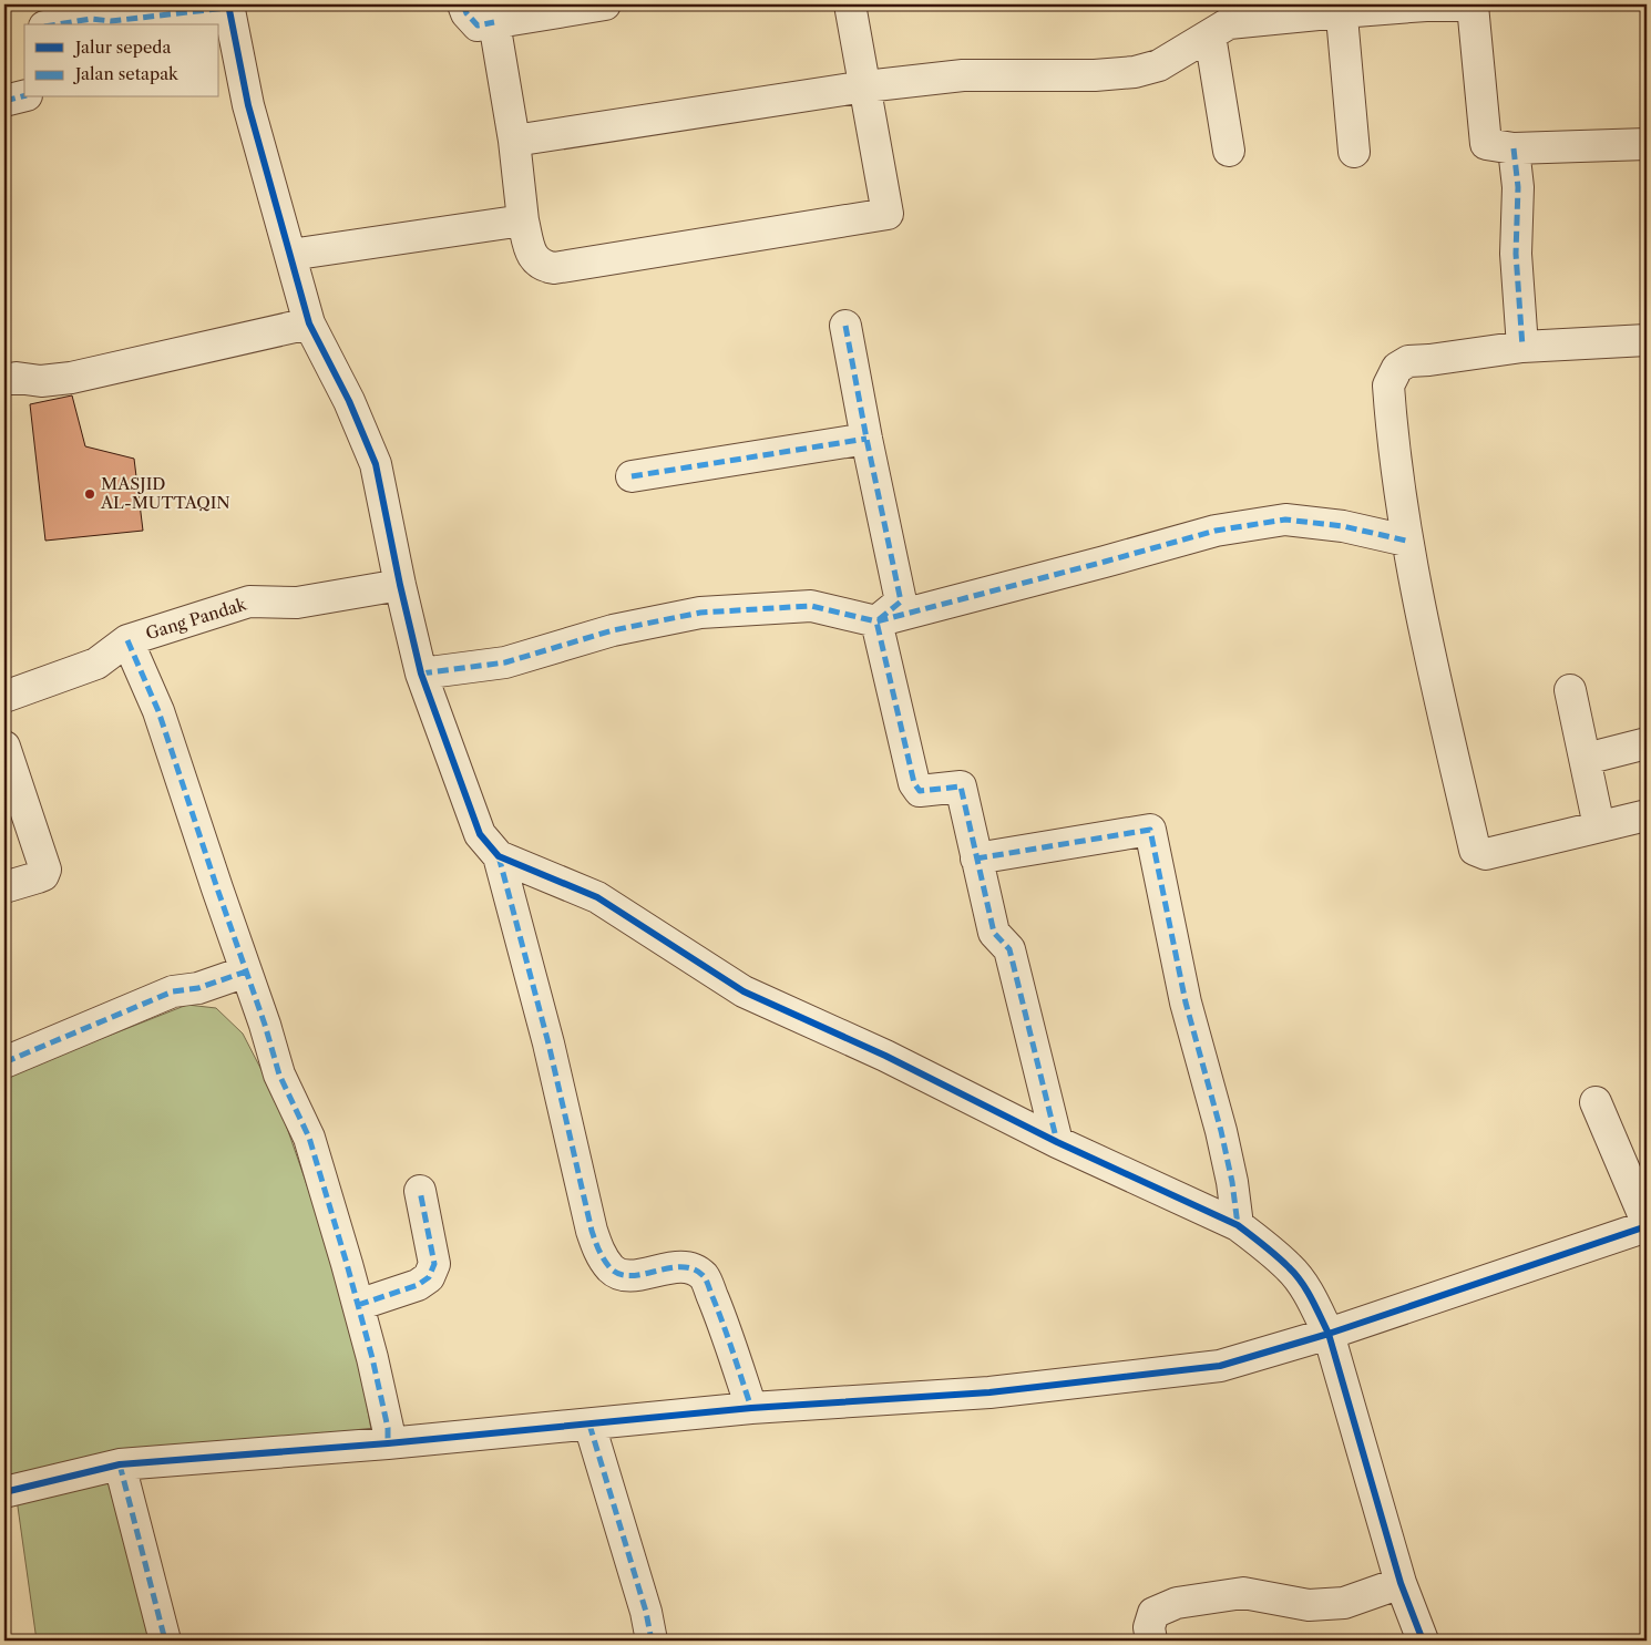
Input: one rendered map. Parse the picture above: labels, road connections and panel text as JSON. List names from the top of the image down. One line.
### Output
{"streets":{"street":["Gang Pandak"]},"places":["MASJID AL-MUTTAQIN"],"legend":["Jalur sepeda","Jalan setapak"]}
